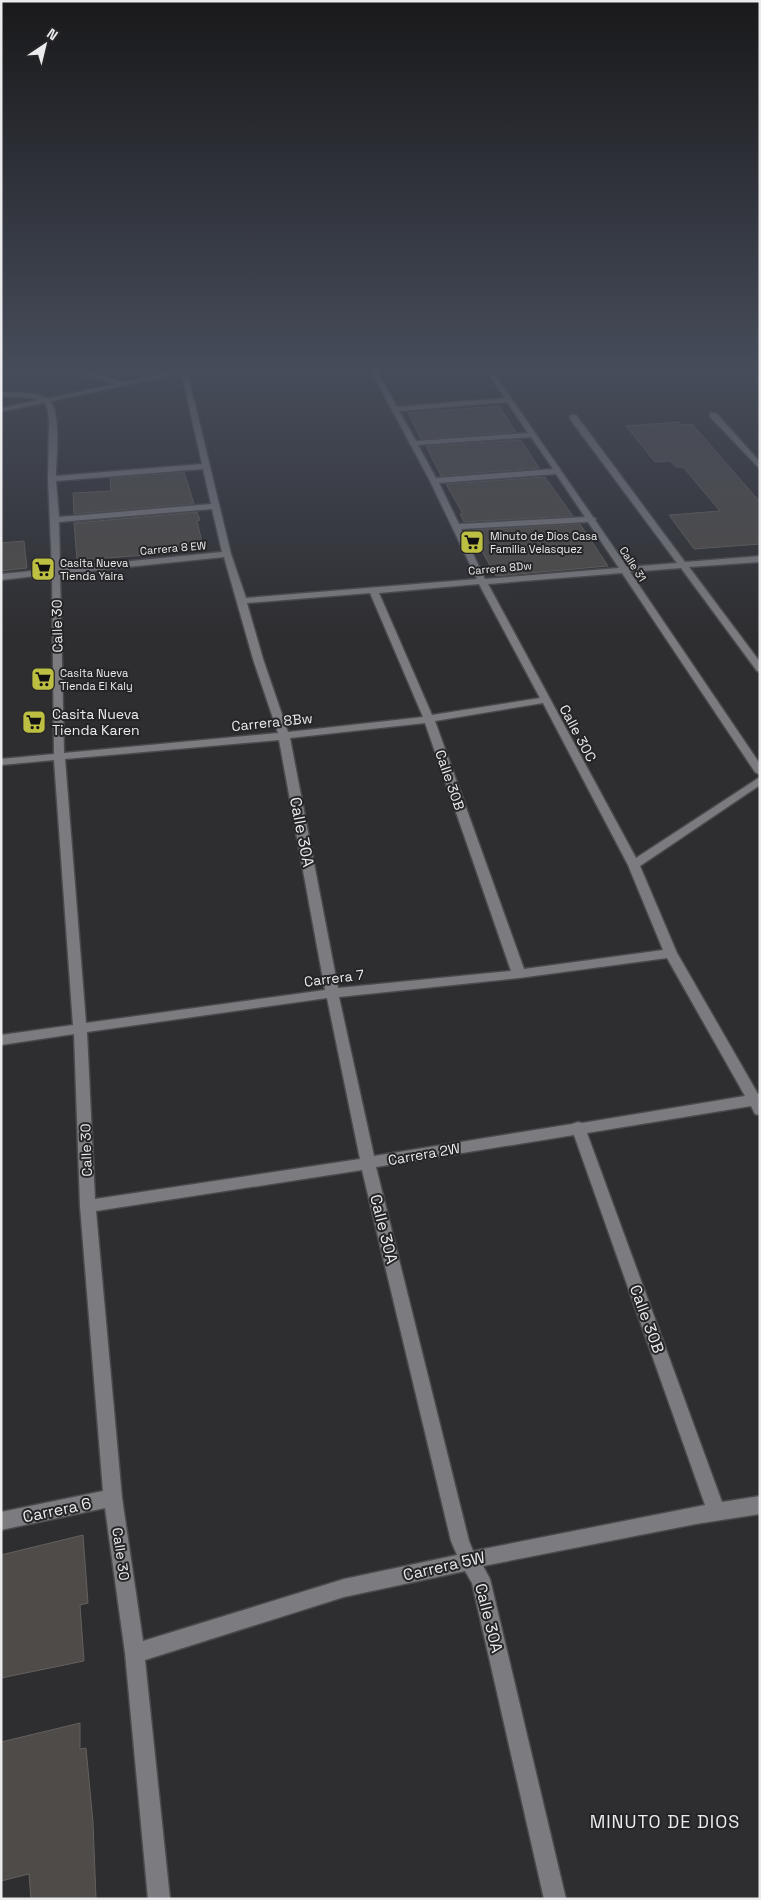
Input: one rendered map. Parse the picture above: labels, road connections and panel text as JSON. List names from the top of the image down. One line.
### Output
{"streets":{"street":["Carrera 8 EW","Calle 31","Carrera 8Dw","Calle 30","Carrera 8Bw","Calle 30C","Calle 30B","Calle 30A","Carrera 7","Carrera 2W","Carrera 6","Carrera 5W"]},"crossings":[["Carrera 8 EW","Calle 30"],["Carrera 8 EW","Calle 30A"],["Calle 31","Carrera 8Dw"],["Carrera 8Dw","Calle 30C"],["Carrera 8Dw","Calle 30B"],["Carrera 8Dw","Calle 30A"],["Calle 30","Carrera 8Bw"],["Calle 30","Carrera 7"],["Calle 30","Carrera 2W"],["Calle 30","Carrera 6"],["Calle 30","Carrera 5W"],["Carrera 8Bw","Calle 30C"],["Carrera 8Bw","Calle 30B"],["Carrera 8Bw","Calle 30A"],["Calle 30C","Carrera 7"],["Calle 30C","Carrera 2W"],["Calle 30B","Carrera 7"],["Calle 30B","Carrera 2W"],["Calle 30B","Carrera 5W"],["Calle 30A","Carrera 7"],["Calle 30A","Carrera 2W"],["Calle 30A","Carrera 5W"]],"districts":["MINUTO DE DIOS"],"places":{"supermarket":["Minuto de Dios Casa Familia Velasquez","Casita Nueva Tienda Yaira","Casita Nueva Tienda El Kaly","Casita Nueva Tienda Karen"]},"north":"top right"}
